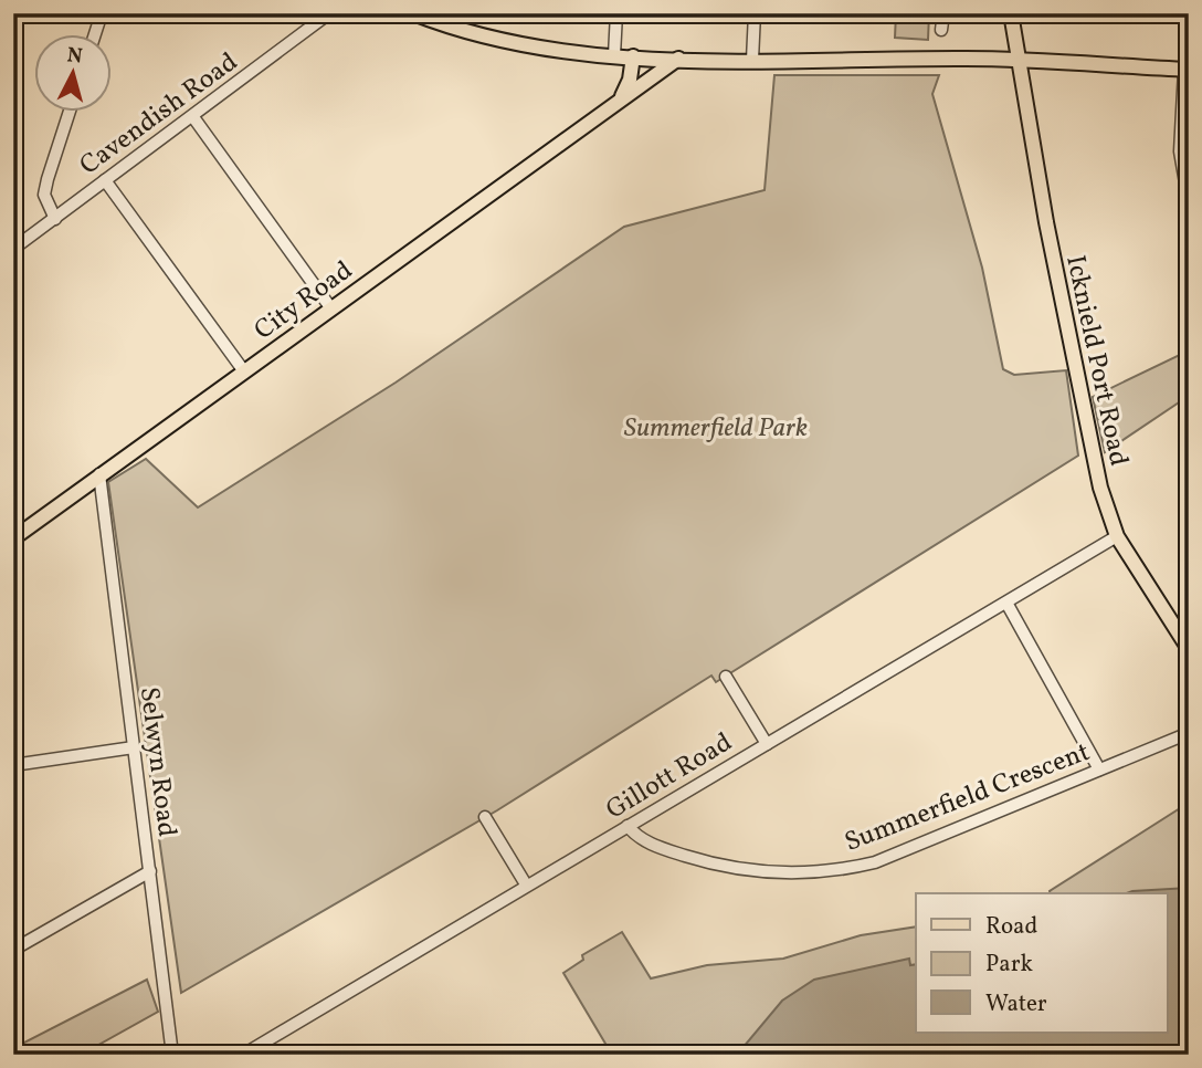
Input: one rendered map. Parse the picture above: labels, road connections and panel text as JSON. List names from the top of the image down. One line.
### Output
{"streets":{"main road":["City Road","Icknield Port Road"],"street":["Cavendish Road","Selwyn Road","Gillott Road","Summerfield Crescent"]},"crossings":[["City Road","Selwyn Road"],["Icknield Port Road","Gillott Road"],["Gillott Road","Summerfield Crescent"]],"parks":["Summerfield Park"],"legend":["Road","Park","Water"],"north":"top"}
